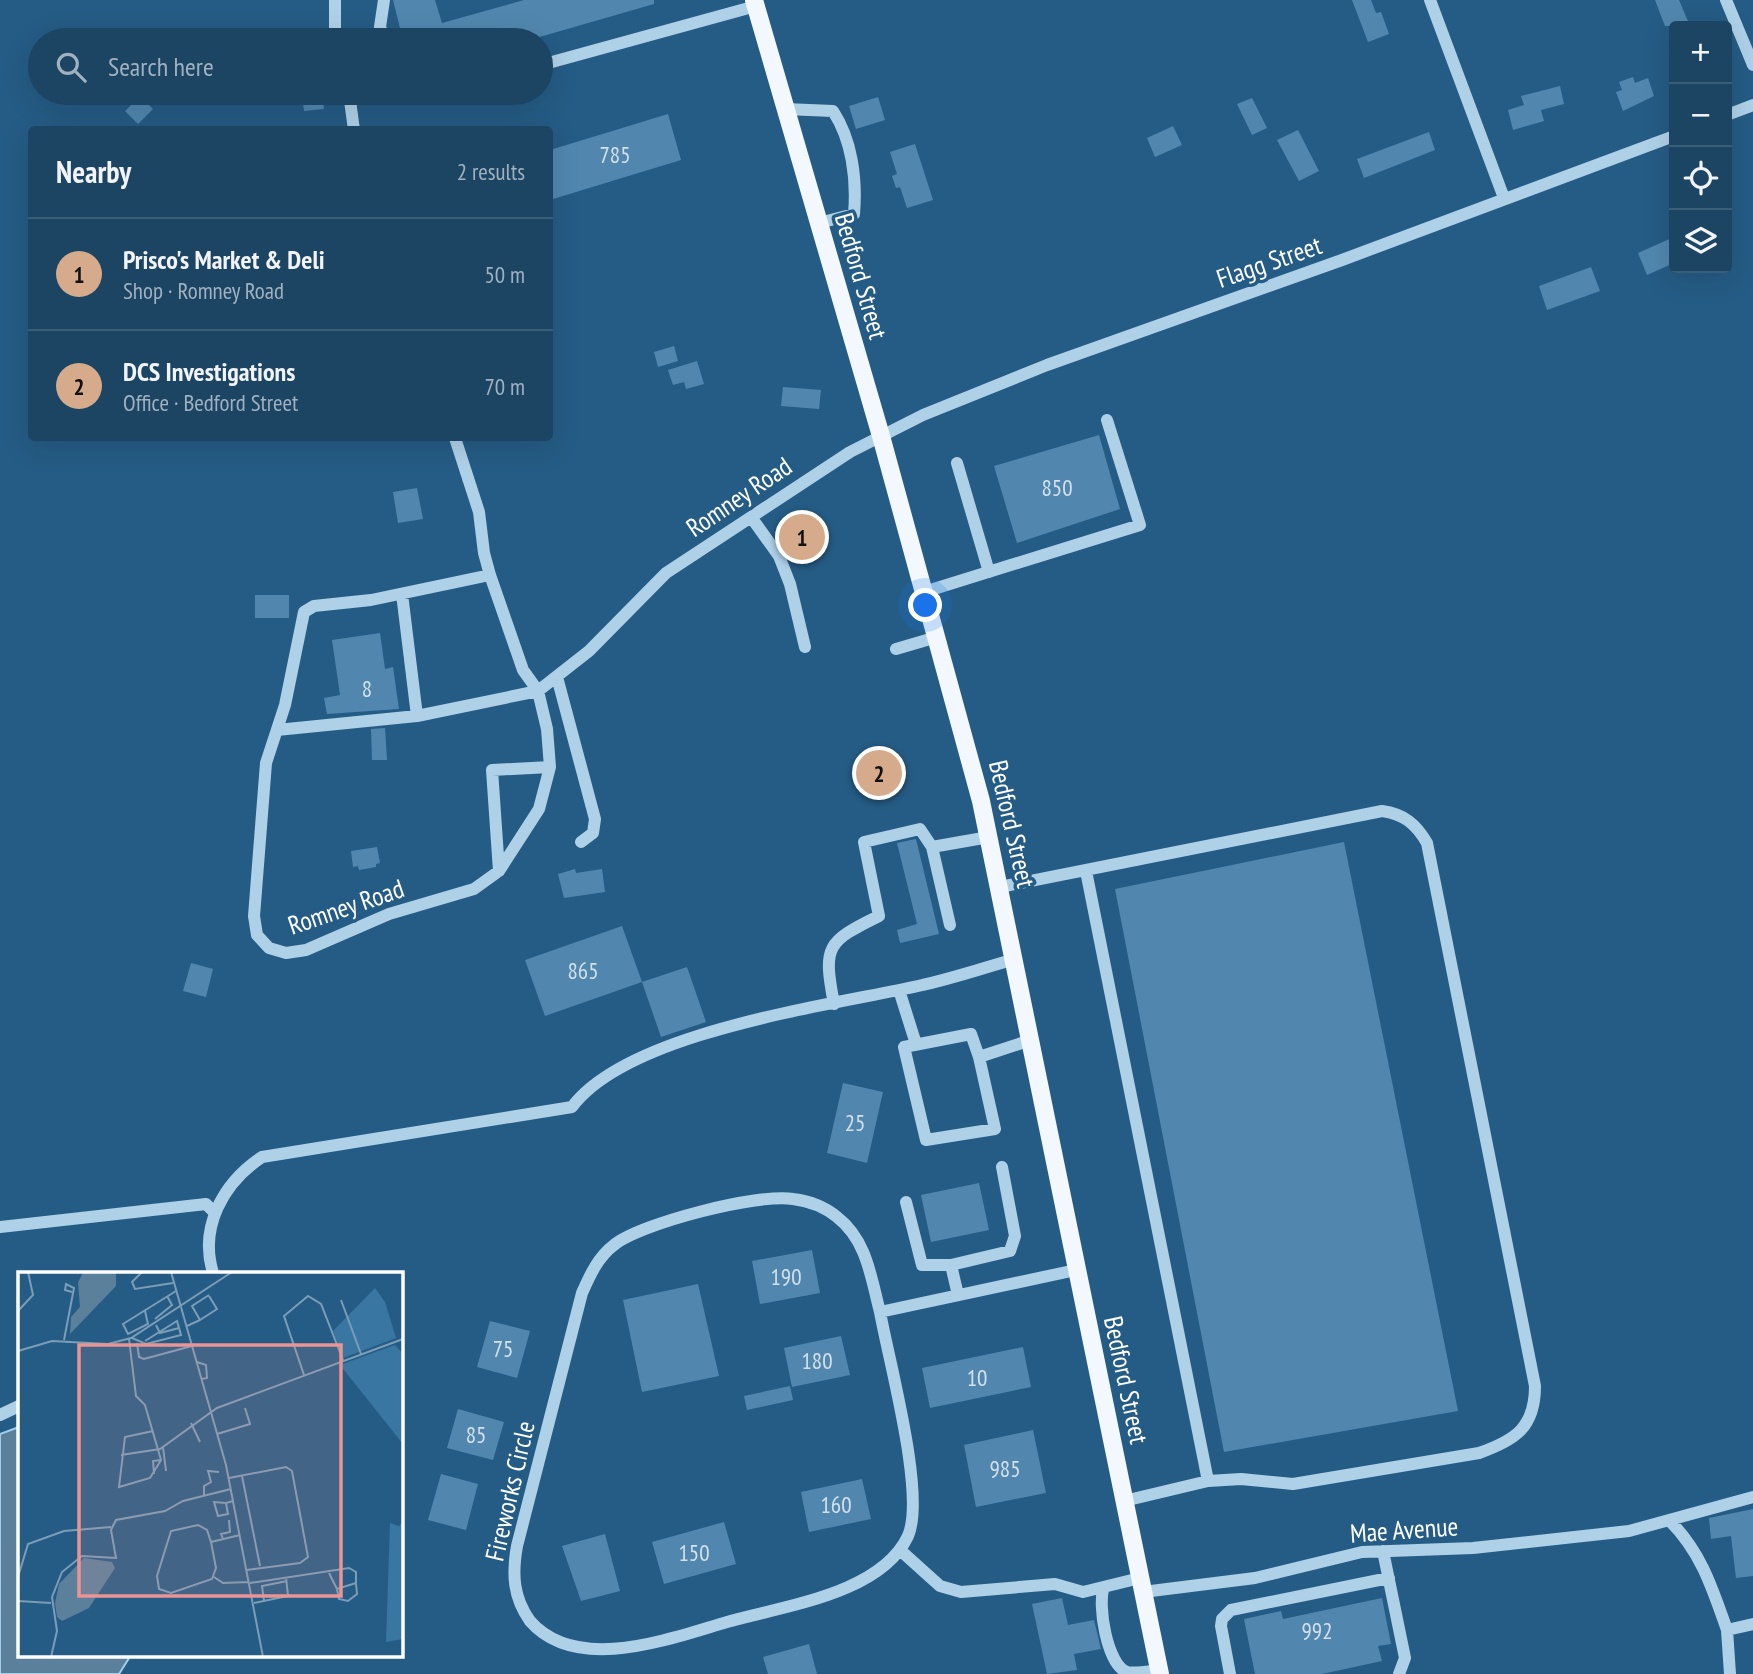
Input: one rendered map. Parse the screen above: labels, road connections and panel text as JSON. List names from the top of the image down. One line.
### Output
{"streets":{"main road":["Bedford Street"],"street":["Flagg Street","Romney Road","Fireworks Circle","Mae Avenue"]},"crossings":[["Flagg Street","Bedford Street"],["Flagg Street","Romney Road"],["Bedford Street","Romney Road"],["Bedford Street","Mae Avenue"],["Fireworks Circle","Mae Avenue"]],"house_numbers":["785","850","8","865","25","190","75","180","10","85","985","160","150","992"],"page":{"map_buttons":["+","−"],"search":"Search here","heading":["Nearby","2 results"],"list":[{"mark":"1","name":"Prisco's Market & Deli","note":"Shop · Romney Road","value":"50 m"},{"mark":"2","name":"DCS Investigations","note":"Office · Bedford Street","value":"70 m"}],"pins":["1","2"]}}
